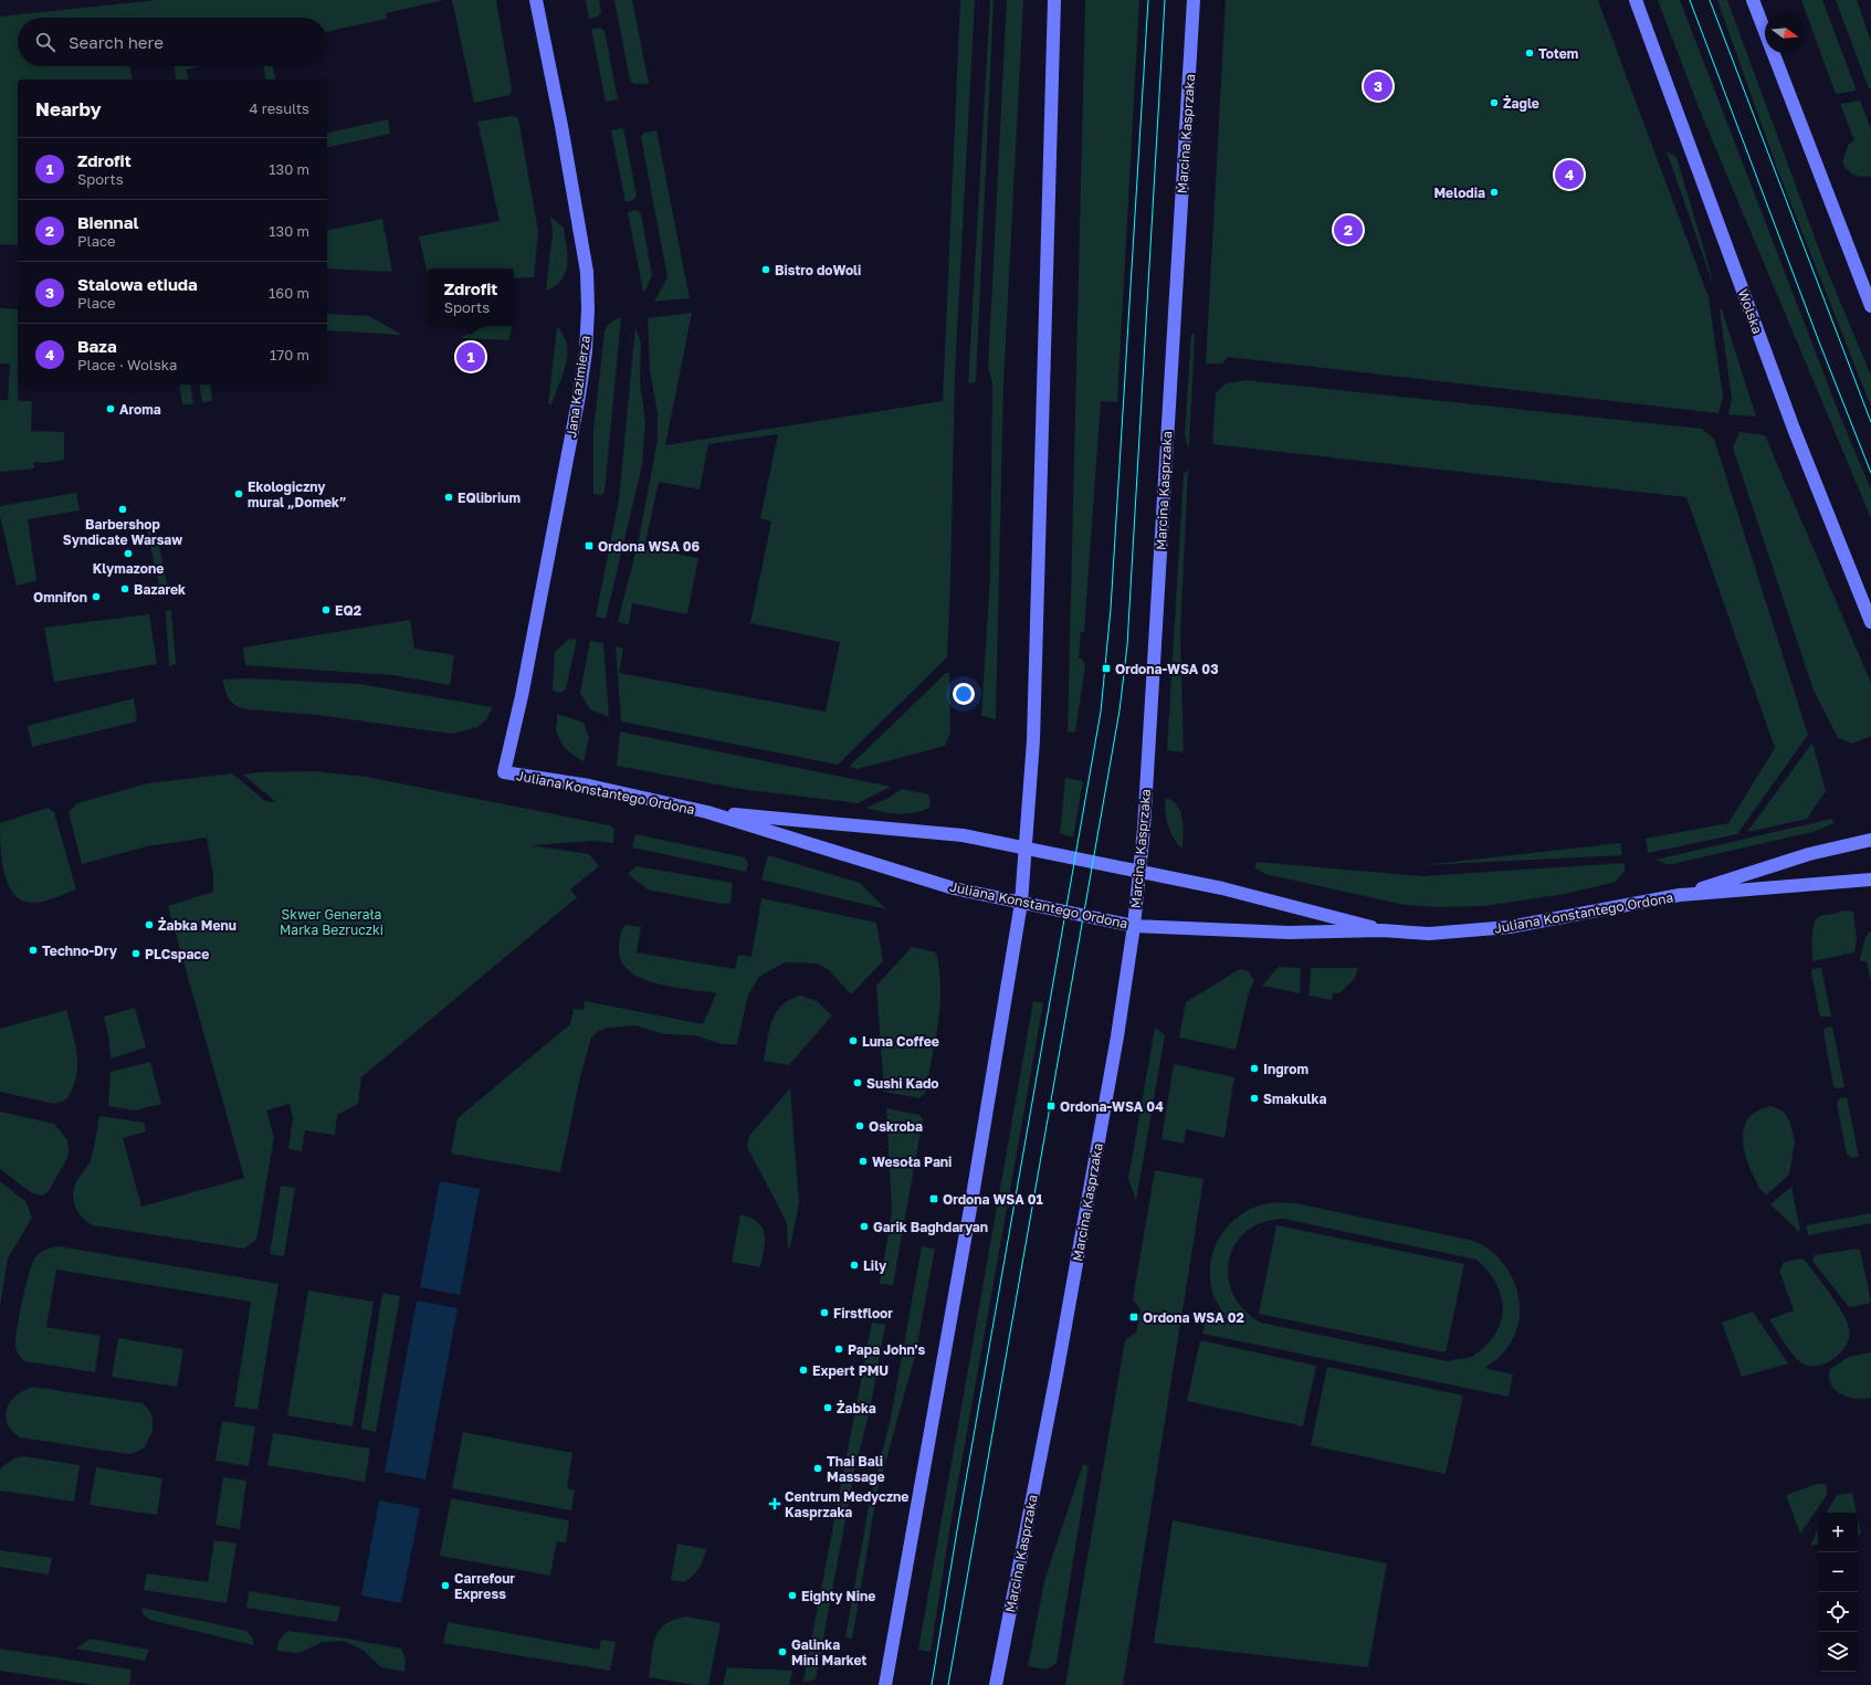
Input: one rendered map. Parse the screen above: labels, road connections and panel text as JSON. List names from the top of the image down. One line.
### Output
{"streets":{"main road":["Marcina Kasprzaka","Wolska","Jana Kazimierza","Juliana Konstantego Ordona"]},"crossings":[["Marcina Kasprzaka","Juliana Konstantego Ordona"],["Jana Kazimierza","Juliana Konstantego Ordona"]],"parks":["Skwer Generała Marka Bezruczki"],"places":{"other":["Totem","Żagle","Melodia","Bistro doWoli","Aroma","Ekologiczny mural „Domek”","EQlibrium","Barbershop Syndicate Warsaw","Klymazone","Bazarek","Omnifon","EQ2","Żabka Menu","Techno-Dry","PLCspace","Luna Coffee","Ingrom","Sushi Kado","Smakulka","Oskroba","Wesoła Pani","Garik Baghdaryan","Lily","Firstfloor","Papa John's","Expert PMU","Żabka","Thai Bali Massage","Carrefour Express","Eighty Nine","Galinka Mini Market"],"transit":["Ordona WSA 06","Ordona-WSA 03","Ordona-WSA 04","Ordona WSA 01","Ordona WSA 02"],"health":["Centrum Medyczne Kasprzaka"]},"north":"right","page":{"search":"Search here","pins":["3","4","2","1"],"heading":["Nearby","4 results"],"list":[{"mark":"1","name":"Zdrofit","note":"Sports","value":"130 m"},{"mark":"2","name":"Biennal","note":"Place","value":"130 m"},{"mark":"3","name":"Stalowa etiuda","note":"Place","value":"160 m"},{"mark":"4","name":"Baza","note":"Place · Wolska","value":"170 m"}],"popup":["Zdrofit","Sports"],"map_buttons":["+","−"]}}
